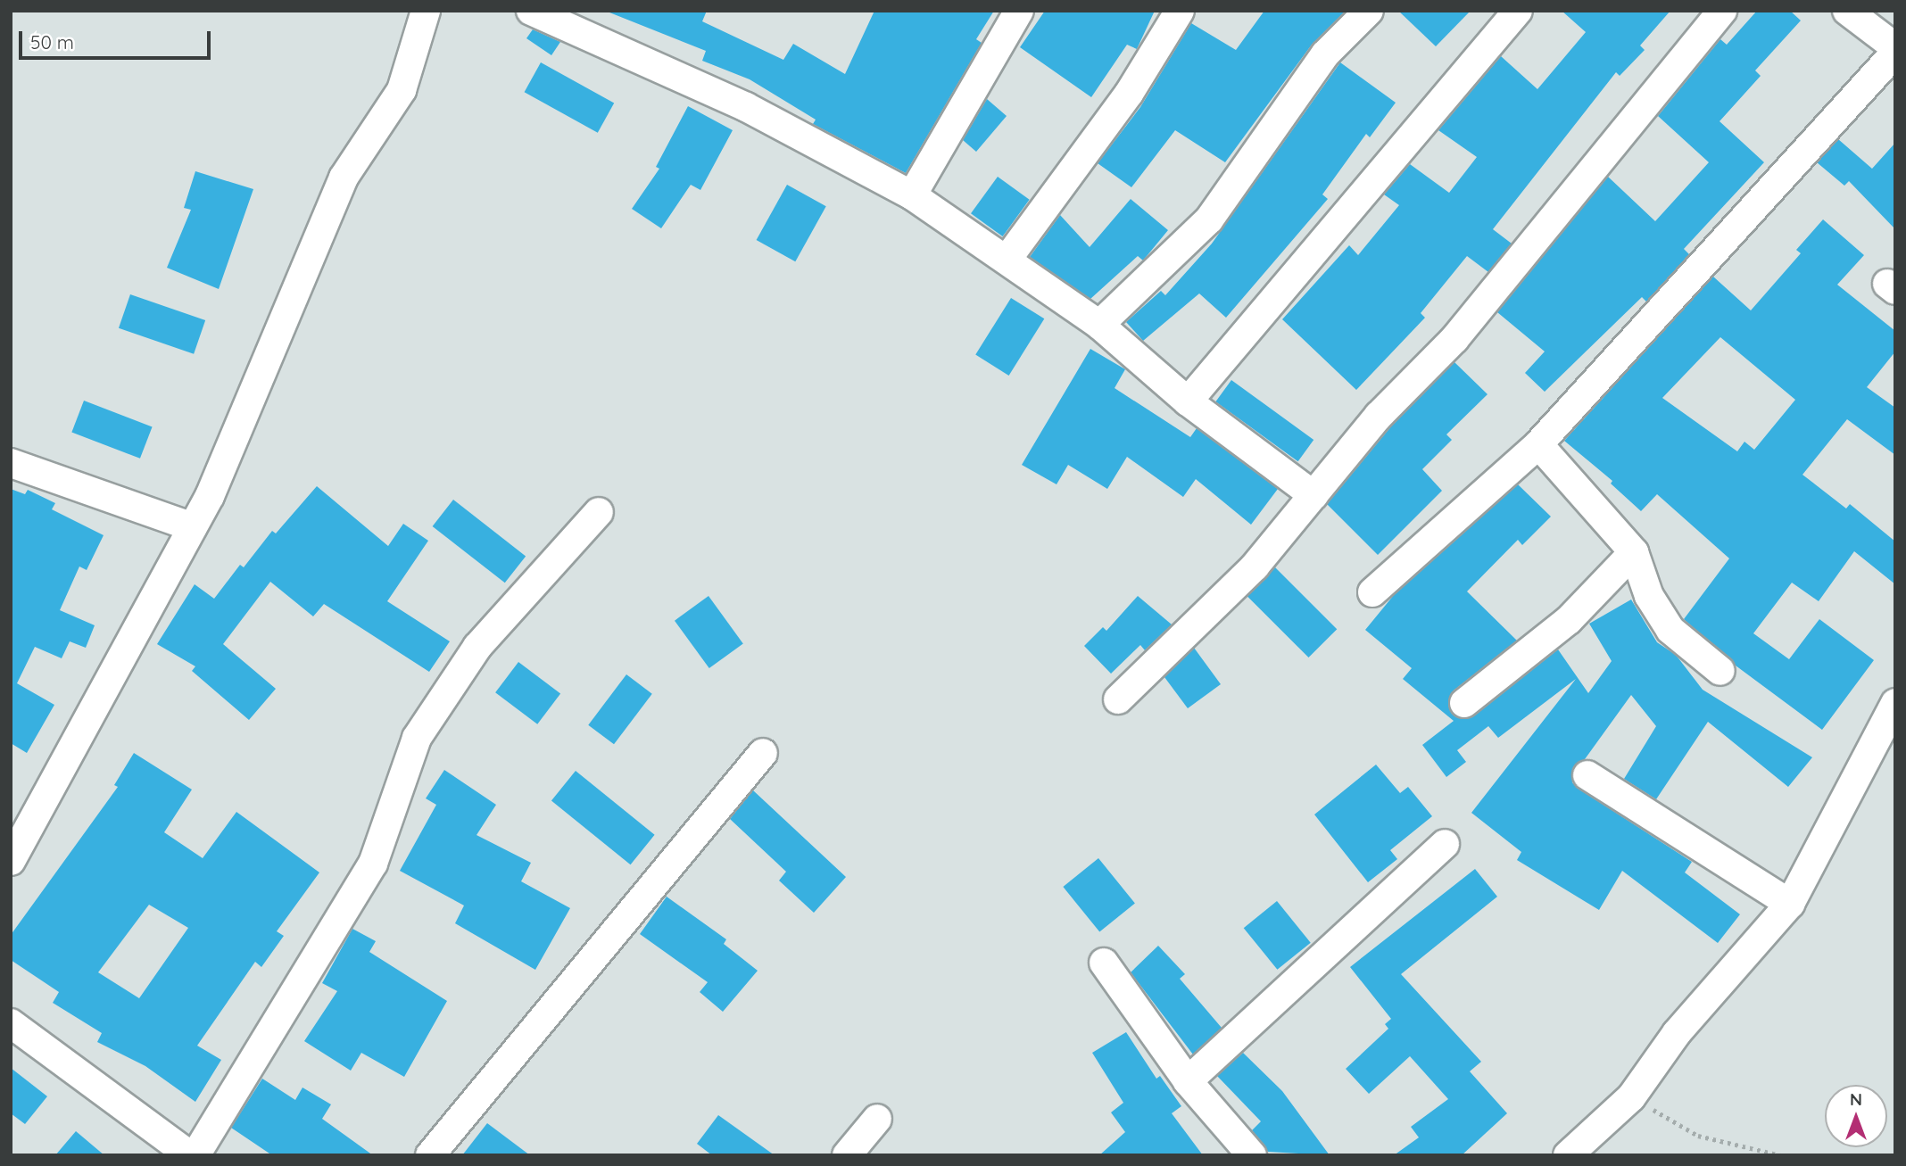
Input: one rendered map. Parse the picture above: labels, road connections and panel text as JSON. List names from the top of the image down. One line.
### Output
{"scale_bar":"50 m","north":"top"}
